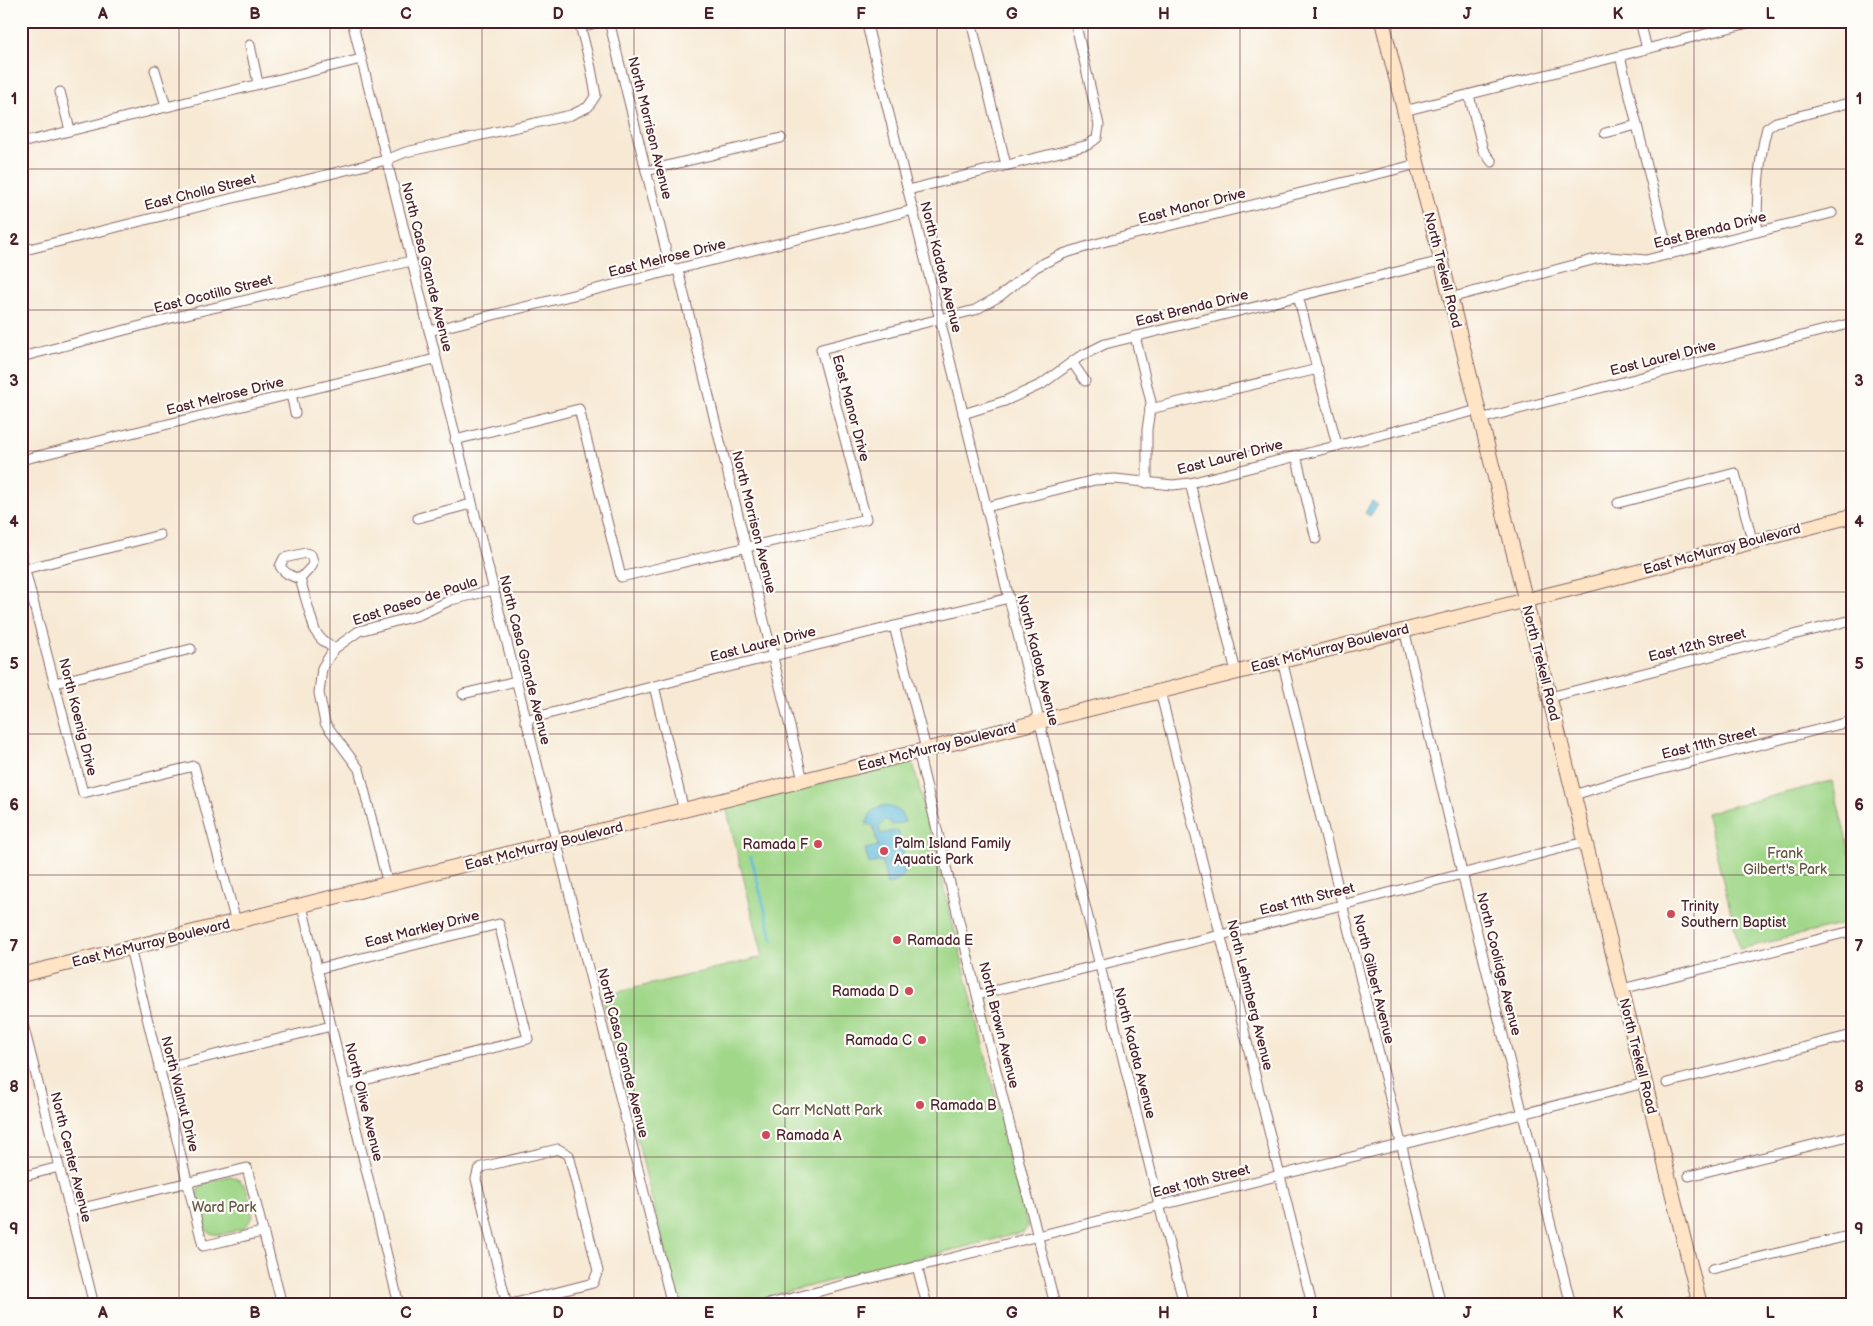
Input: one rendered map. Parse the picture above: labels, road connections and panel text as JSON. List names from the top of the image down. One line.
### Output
{"streets":{"street":["North Morrison Avenue","East Cholla Street","East Manor Drive","East Brenda Drive","East Melrose Drive","North Casa Grande Avenue","North Kadota Avenue","North Trekell Road","East Ocotillo Street","East Laurel Drive","East McMurray Boulevard","East Paseo de Paula","East 12th Street","North Koenig Drive","East 11th Street","East Markley Drive","North Coolidge Avenue","North Gilbert Avenue","North Lehmberg Avenue","North Brown Avenue","North Walnut Drive","North Olive Avenue","North Center Avenue","East 10th Street"]},"crossings":[["North Morrison Avenue","East Manor Drive"],["North Morrison Avenue","East Melrose Drive"],["North Morrison Avenue","East Laurel Drive"],["North Morrison Avenue","East McMurray Boulevard"],["East Cholla Street","North Casa Grande Avenue"],["East Manor Drive","North Casa Grande Avenue"],["East Manor Drive","North Kadota Avenue"],["East Manor Drive","North Trekell Road"],["East Brenda Drive","North Kadota Avenue"],["East Brenda Drive","North Trekell Road"],["East Melrose Drive","North Casa Grande Avenue"],["East Melrose Drive","North Kadota Avenue"],["North Casa Grande Avenue","East Ocotillo Street"],["North Casa Grande Avenue","East Laurel Drive"],["North Casa Grande Avenue","East McMurray Boulevard"],["North Casa Grande Avenue","East Paseo de Paula"],["North Kadota Avenue","East Laurel Drive"],["North Kadota Avenue","East McMurray Boulevard"],["North Kadota Avenue","East 11th Street"],["North Kadota Avenue","East 10th Street"],["North Trekell Road","East Laurel Drive"],["North Trekell Road","East McMurray Boulevard"],["North Trekell Road","East 12th Street"],["North Trekell Road","East 11th Street"],["North Trekell Road","East 10th Street"],["East Laurel Drive","North Brown Avenue"],["East McMurray Boulevard","East Paseo de Paula"],["East McMurray Boulevard","North Koenig Drive"],["East McMurray Boulevard","North Coolidge Avenue"],["East McMurray Boulevard","North Gilbert Avenue"],["East McMurray Boulevard","North Lehmberg Avenue"],["East McMurray Boulevard","North Brown Avenue"],["East McMurray Boulevard","North Walnut Drive"],["East McMurray Boulevard","North Olive Avenue"],["East 11th Street","North Coolidge Avenue"],["East 11th Street","North Gilbert Avenue"],["East 11th Street","North Lehmberg Avenue"],["East 11th Street","North Brown Avenue"],["East Markley Drive","North Olive Avenue"],["North Coolidge Avenue","East 10th Street"],["North Gilbert Avenue","East 10th Street"],["North Lehmberg Avenue","East 10th Street"],["North Brown Avenue","East 10th Street"]],"parks":["Frank Gilbert's Park","Carr McNatt Park","Ward Park"],"places":["Ramada F","Palm Island Family Aquatic Park","Trinity Southern Baptist","Ramada E","Ramada D","Ramada C","Ramada B","Ramada A"],"grid":{"columns":["A","B","C","D","E","F","G","H","I","J","K","L"],"rows":["1","2","3","4","5","6","7","8","9"]}}
